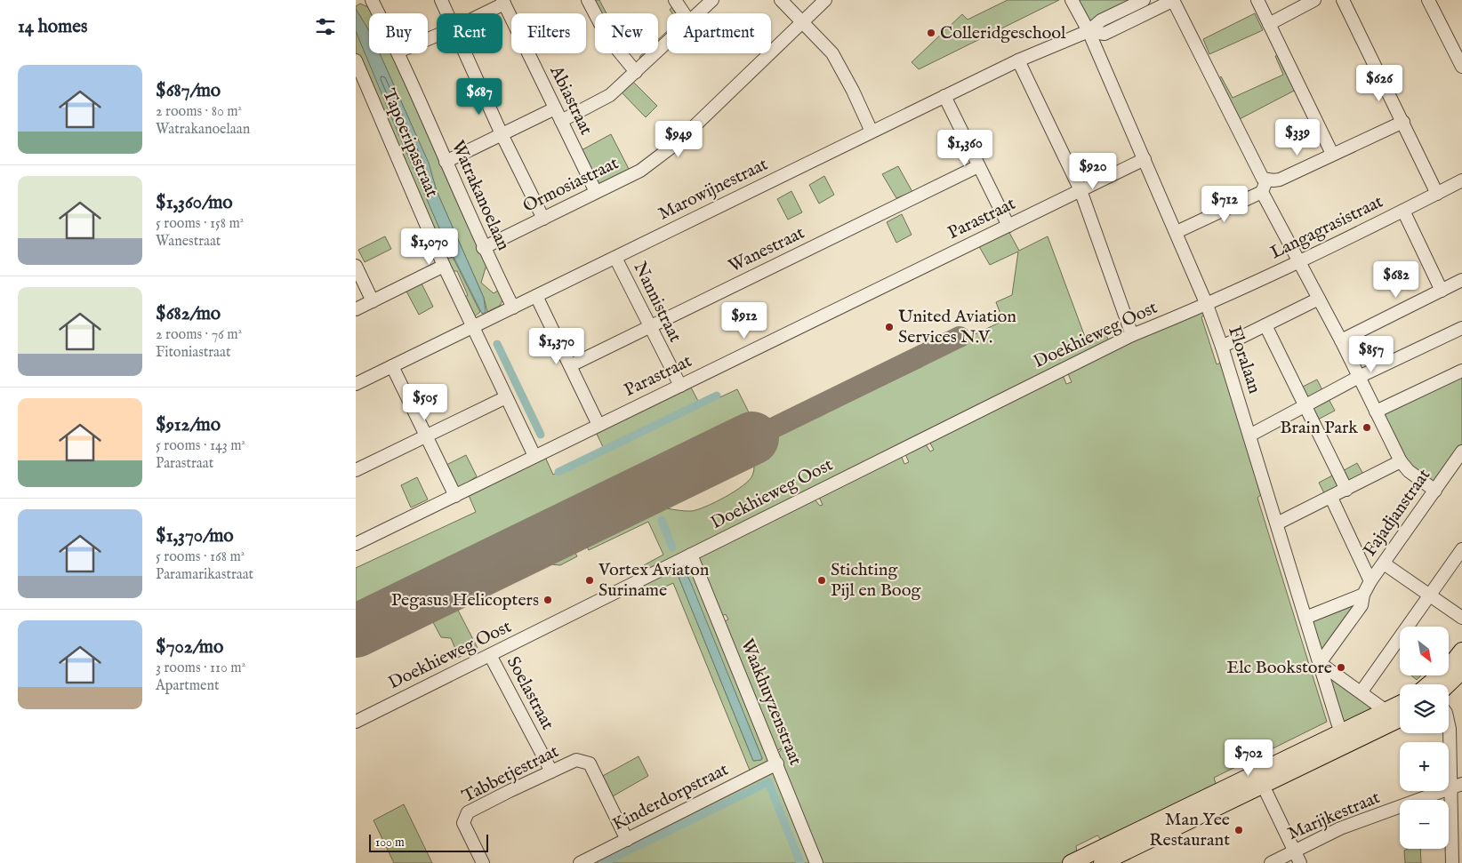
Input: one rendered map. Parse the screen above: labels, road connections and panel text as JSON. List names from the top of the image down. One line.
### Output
{"streets":{"street":["Abiastraat","Tapoeripastraat","Ormosiastraat","Marowijnestraat","Watrakanoelaan","Parastraat","Langagrasistraat","Wanestraat","Nannistraat","Doekhieweg Oost","Floralaan","Fajadjanstraat","Soelastraat","Waakhuyzenstraat","Tabbetjestraat","Kinderdorpstraat","Marijkestraat"]},"crossings":[["Abiastraat","Ormosiastraat"],["Tapoeripastraat","Marowijnestraat"],["Tapoeripastraat","Parastraat"],["Ormosiastraat","Watrakanoelaan"],["Marowijnestraat","Watrakanoelaan"],["Marowijnestraat","Nannistraat"],["Marowijnestraat","Floralaan"],["Parastraat","Nannistraat"],["Parastraat","Floralaan"],["Langagrasistraat","Doekhieweg Oost"],["Langagrasistraat","Floralaan"],["Wanestraat","Nannistraat"],["Doekhieweg Oost","Floralaan"],["Doekhieweg Oost","Soelastraat"],["Doekhieweg Oost","Waakhuyzenstraat"],["Floralaan","Fajadjanstraat"],["Soelastraat","Tabbetjestraat"],["Waakhuyzenstraat","Kinderdorpstraat"],["Tabbetjestraat","Kinderdorpstraat"]],"places":["Colleridgeschool","United Aviation Services N.V.","Brain Park","Vortex Aviaton Suriname","Stichting Pijl en Boog","Pegasus Helicopters","Elc Bookstore","Man Yee Restaurant"],"scale_bar":"100 m","north":"bottom right","page":{"heading":"14 homes","chip":["Buy","Rent","Filters","New","Apartment"],"list":[{"name":"$687/mo","note":"2 rooms · 80 m² · Watrakanoelaan"},{"name":"$1,360/mo","note":"5 rooms · 158 m² · Wanestraat"},{"name":"$682/mo","note":"2 rooms · 76 m² · Fitoniastraat"},{"name":"$912/mo","note":"5 rooms · 143 m² · Parastraat"},{"name":"$1,370/mo","note":"5 rooms · 168 m² · Paramarikastraat"},{"name":"$702/mo","note":"3 rooms · 110 m² · Apartment"}],"price":["$626","$687","$339","$949","$1,360","$920","$712","$1,070","$682","$912","$1,370","$857","$505","$702"],"map_buttons":["+","−"],"scale":"100 m"}}
